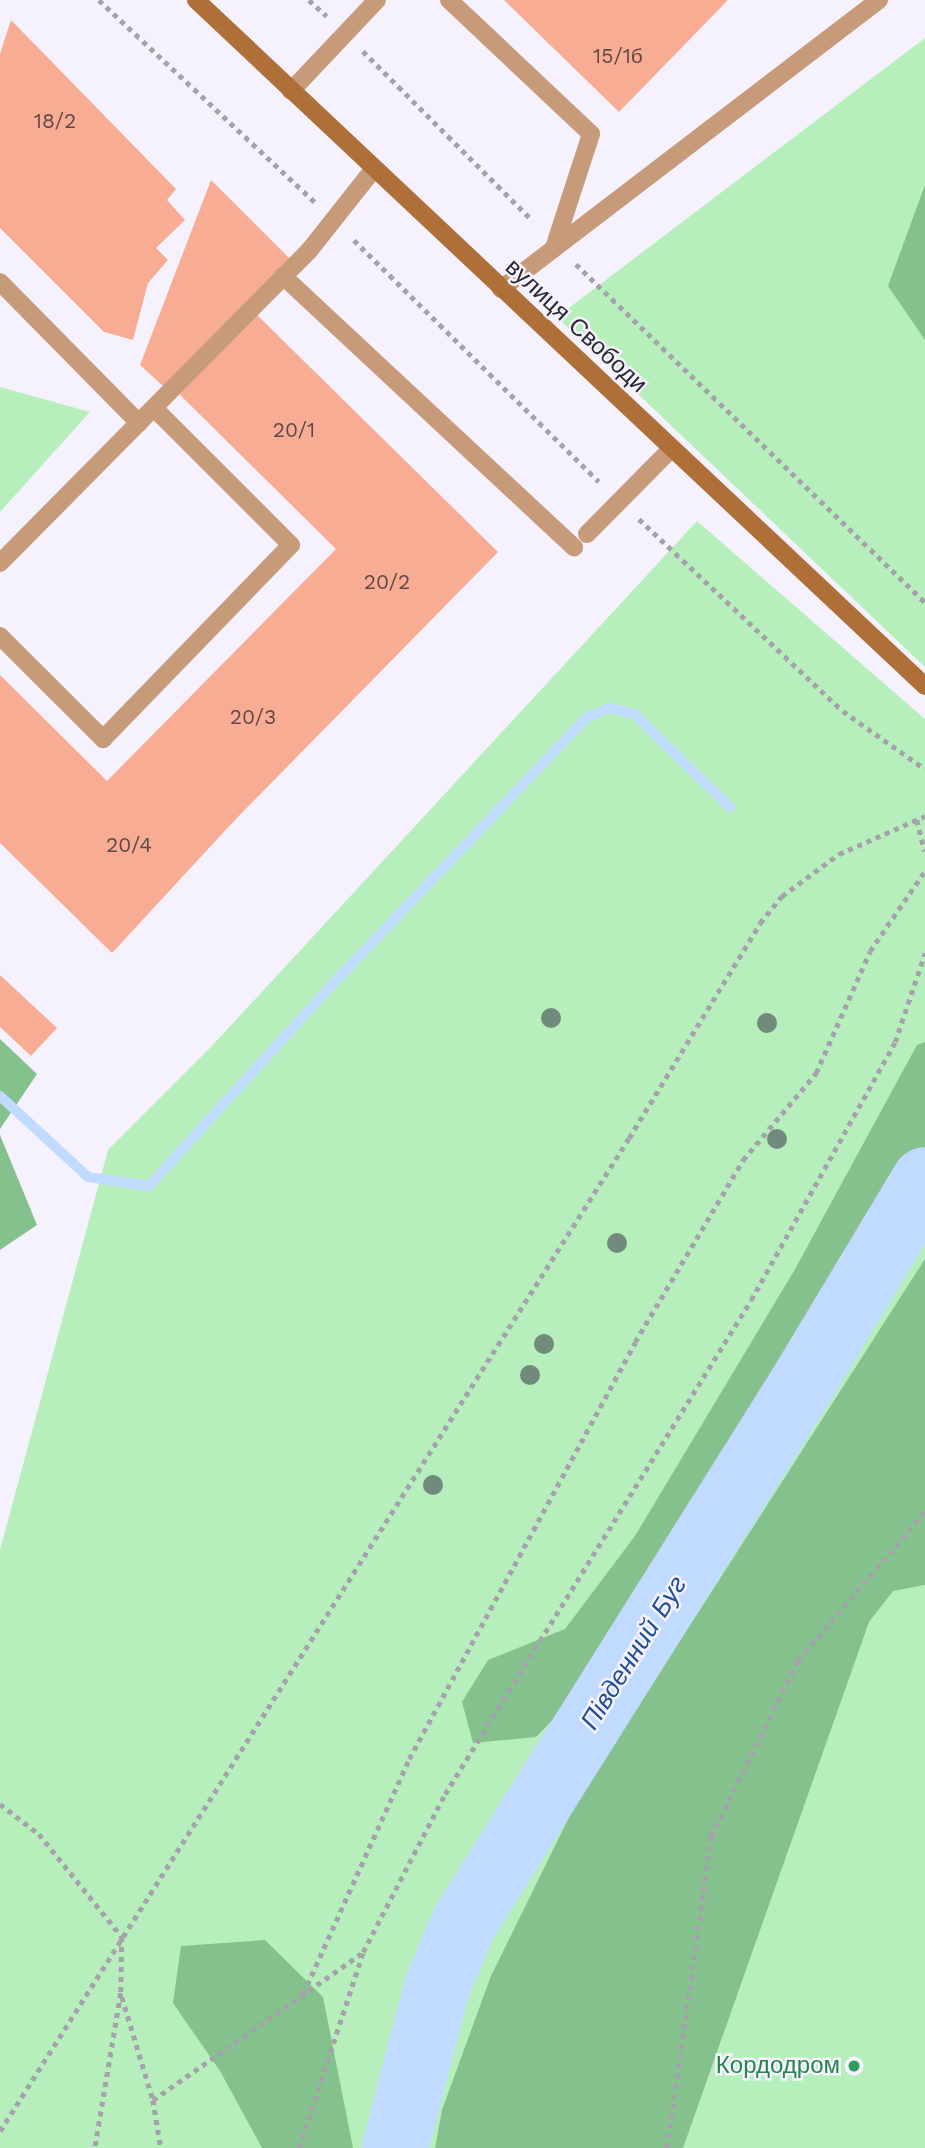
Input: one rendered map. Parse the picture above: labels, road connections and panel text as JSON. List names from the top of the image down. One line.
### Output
{"streets":{"main road":["вулиця Свободи"]},"water":["Південний Буг"],"places":["Кордодром"],"house_numbers":["15/1б","18/2","20/1","20/2","20/3","20/4"]}
